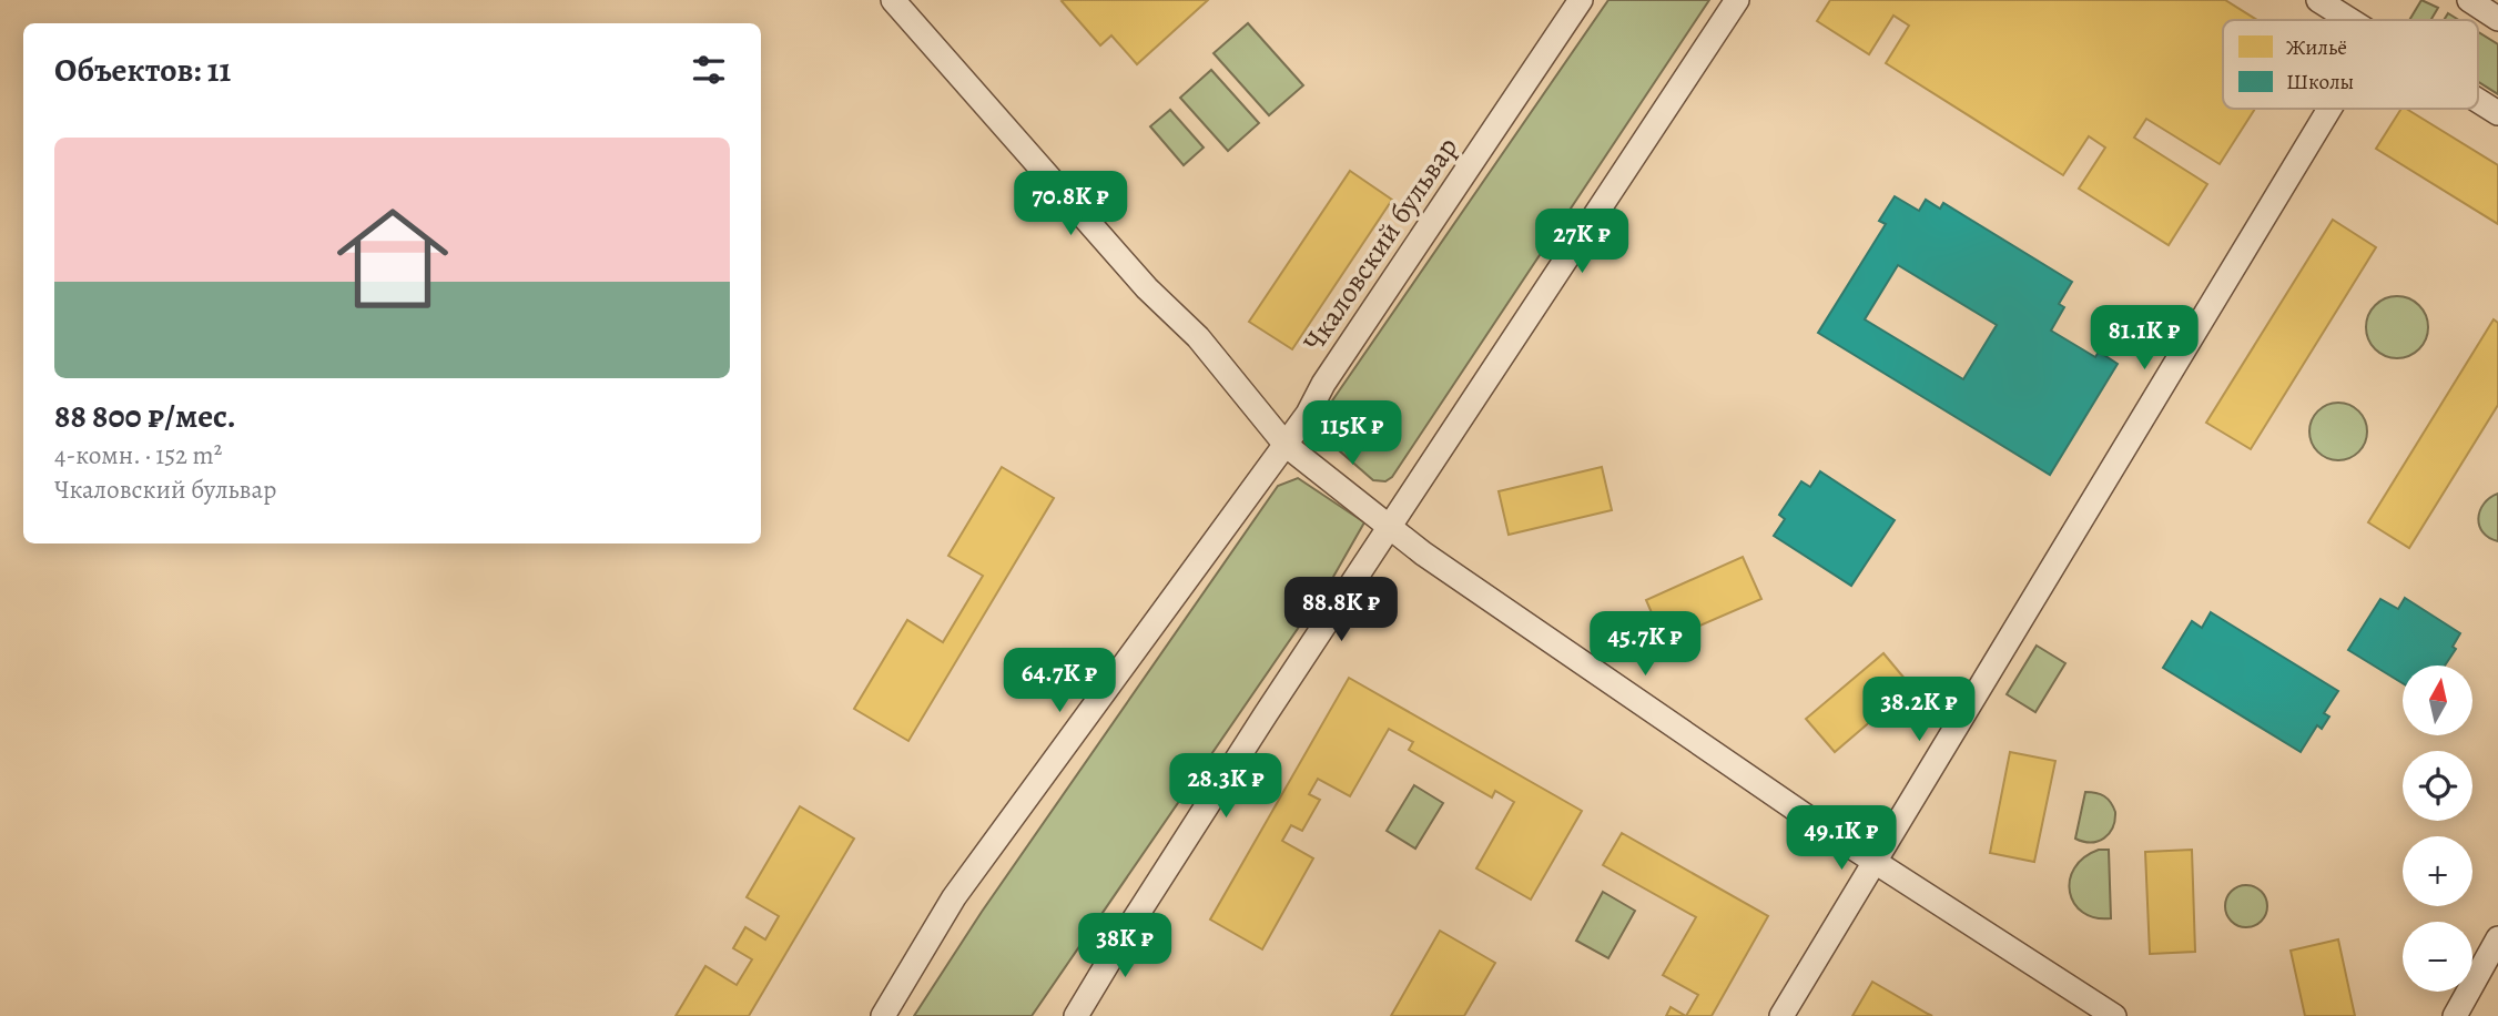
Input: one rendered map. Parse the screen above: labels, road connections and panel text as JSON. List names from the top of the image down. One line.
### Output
{"streets":{"street":["Чкаловский бульвар"]},"legend":["Жильё","Школы"],"north":"top","page":{"heading":"Объектов: 11","list":[{"name":"88 800 ₽/мес.","note":"4-комн. · 152 m² · Чкаловский бульвар"}],"price":["70.8K ₽","27K ₽","81.1K ₽","115K ₽","88.8K ₽","45.7K ₽","64.7K ₽","38.2K ₽","28.3K ₽","49.1K ₽","38K ₽"],"map_buttons":["+","−"]}}
